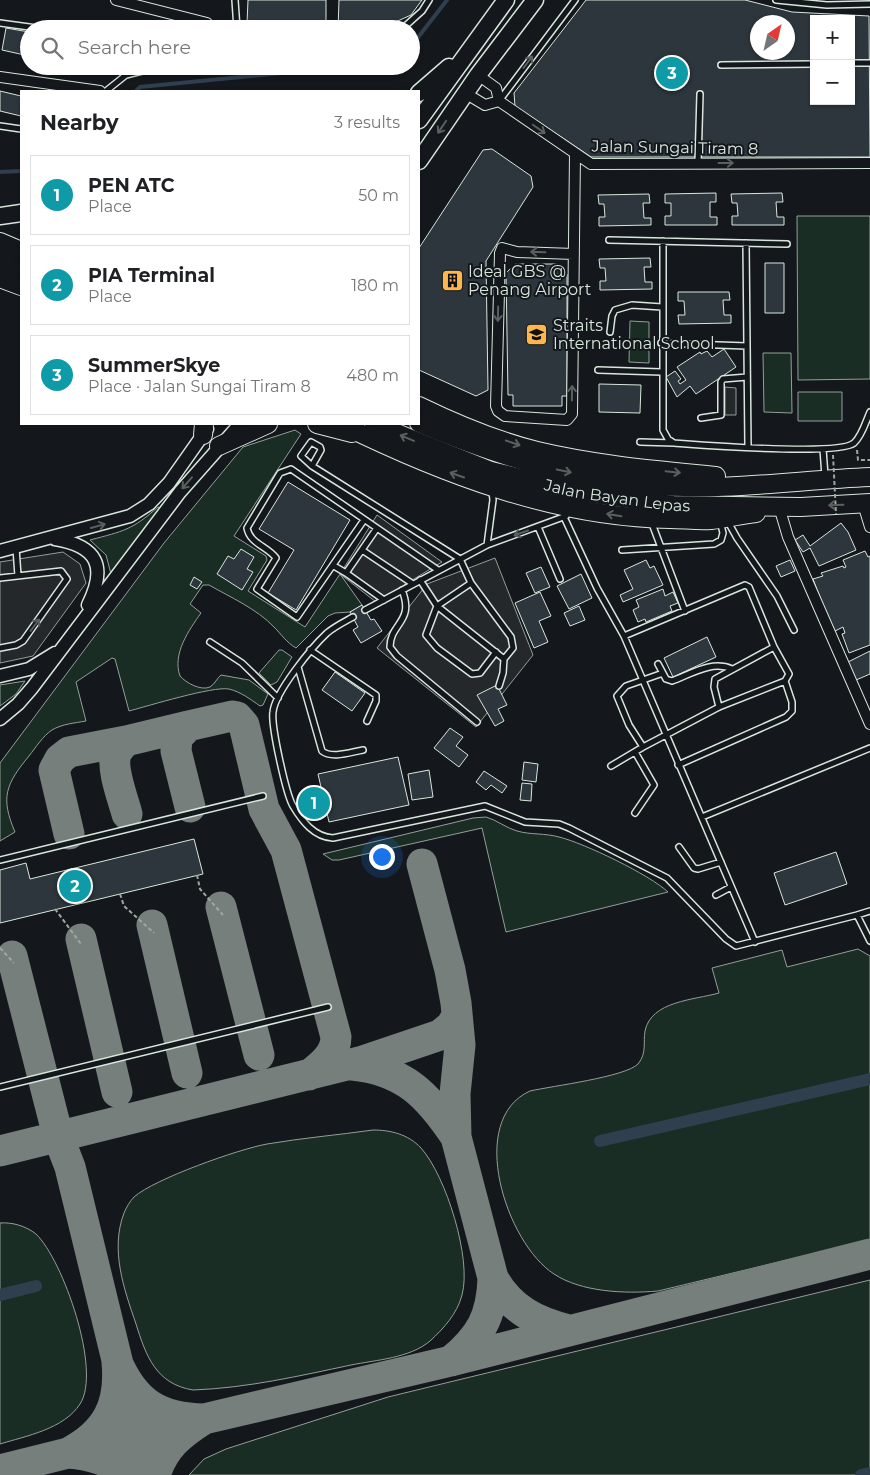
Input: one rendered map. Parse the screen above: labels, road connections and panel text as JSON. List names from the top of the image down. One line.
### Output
{"streets":{"highway":["Jalan Bayan Lepas"],"street":["Jalan Sungai Tiram 8"]},"one_way":["Jalan Sungai Tiram 8"],"places":{"building":["Ideal GBS @ Penang Airport"],"school or university":["Straits International School"]},"north":"top right","page":{"map_buttons":["+","−"],"search":"Search here","pins":["3","1","2"],"heading":["Nearby","3 results"],"list":[{"mark":"1","name":"PEN ATC","note":"Place","value":"50 m"},{"mark":"2","name":"PIA Terminal","note":"Place","value":"180 m"},{"mark":"3","name":"SummerSkye","note":"Place · Jalan Sungai Tiram 8","value":"480 m"}]}}
